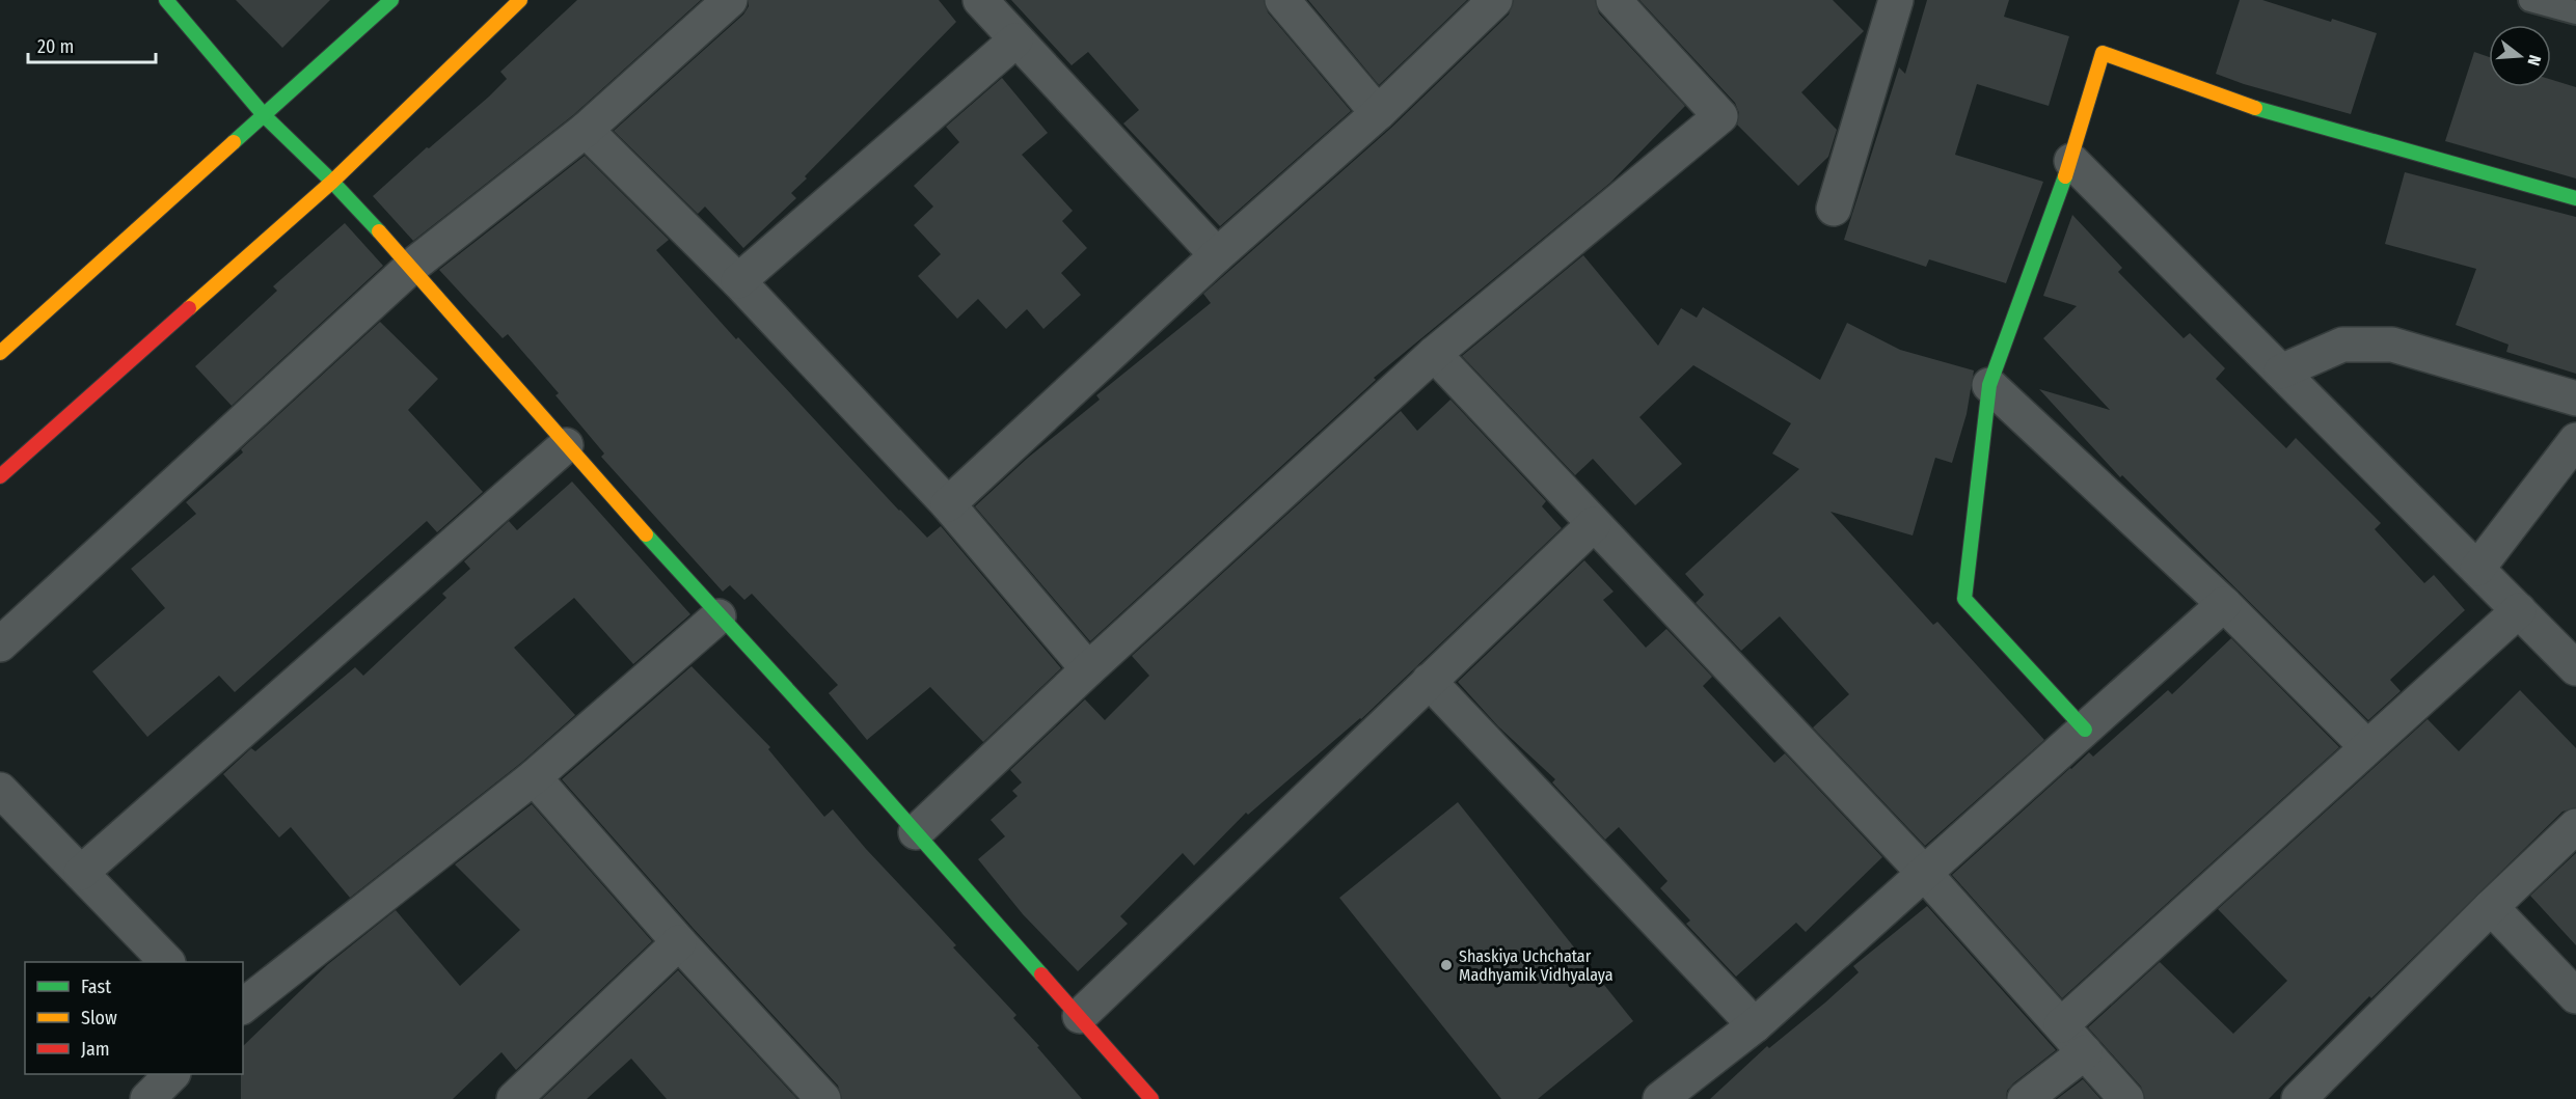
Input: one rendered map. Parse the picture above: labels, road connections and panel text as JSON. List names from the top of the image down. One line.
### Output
{"places":["Shaskiya Uchchatar Madhyamik Vidhyalaya"],"legend":["Fast","Slow","Jam"],"scale_bar":"20 m","north":"right"}
